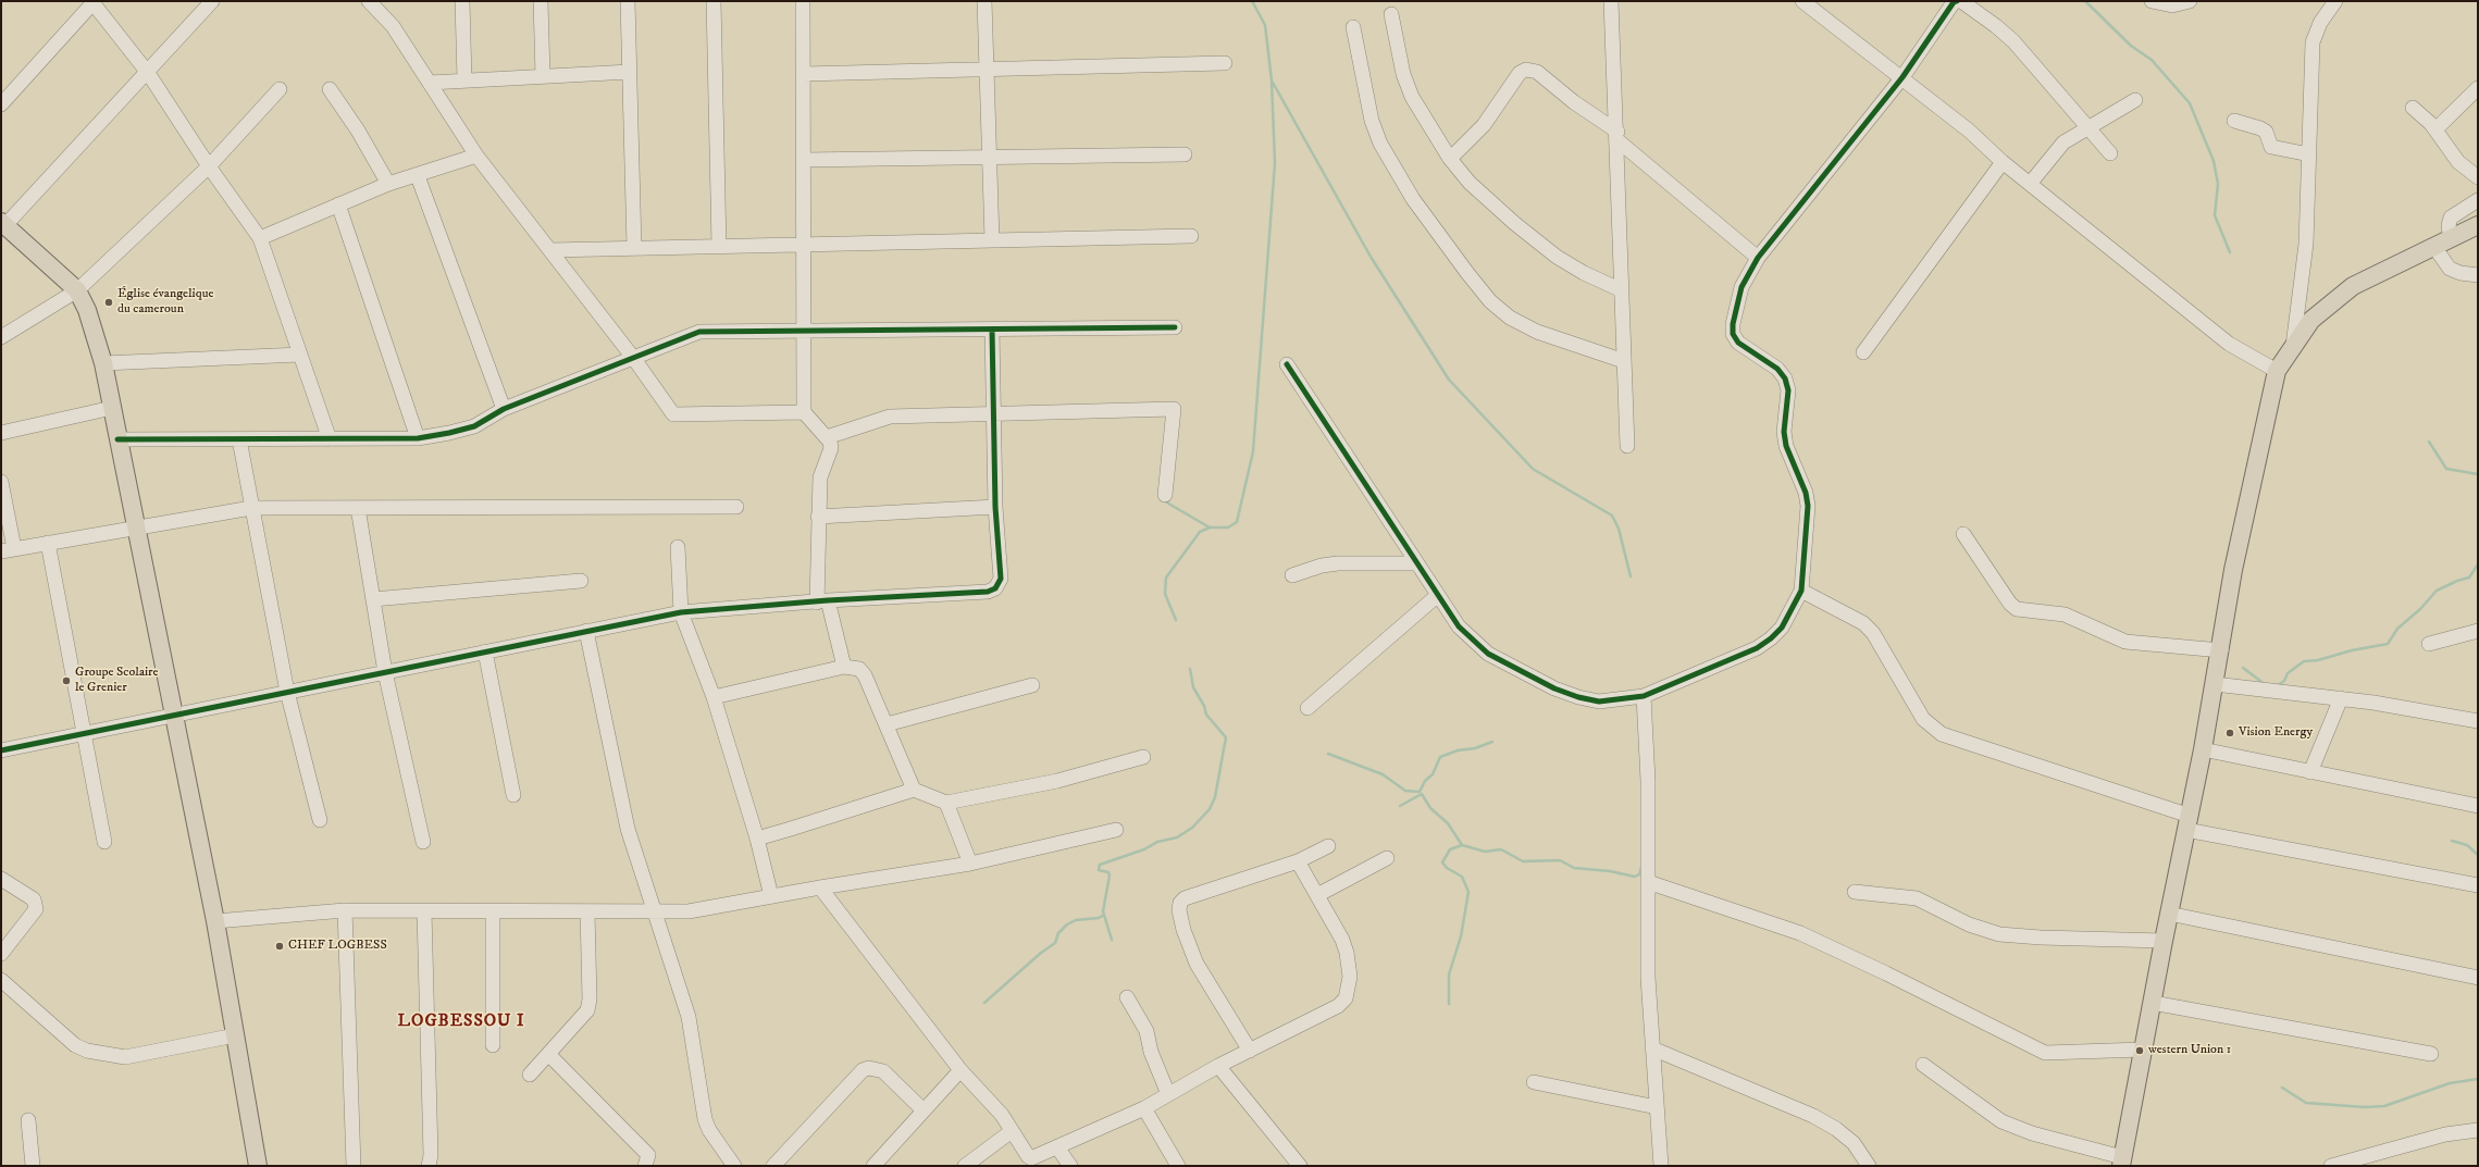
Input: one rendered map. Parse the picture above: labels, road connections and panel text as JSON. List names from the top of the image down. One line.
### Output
{"districts":["LOGBESSOU I"],"places":["Église évangelique du cameroun","Groupe Scolaire le Grenier","Vision Energy","CHEF LOGBESS","western Union 1"]}
